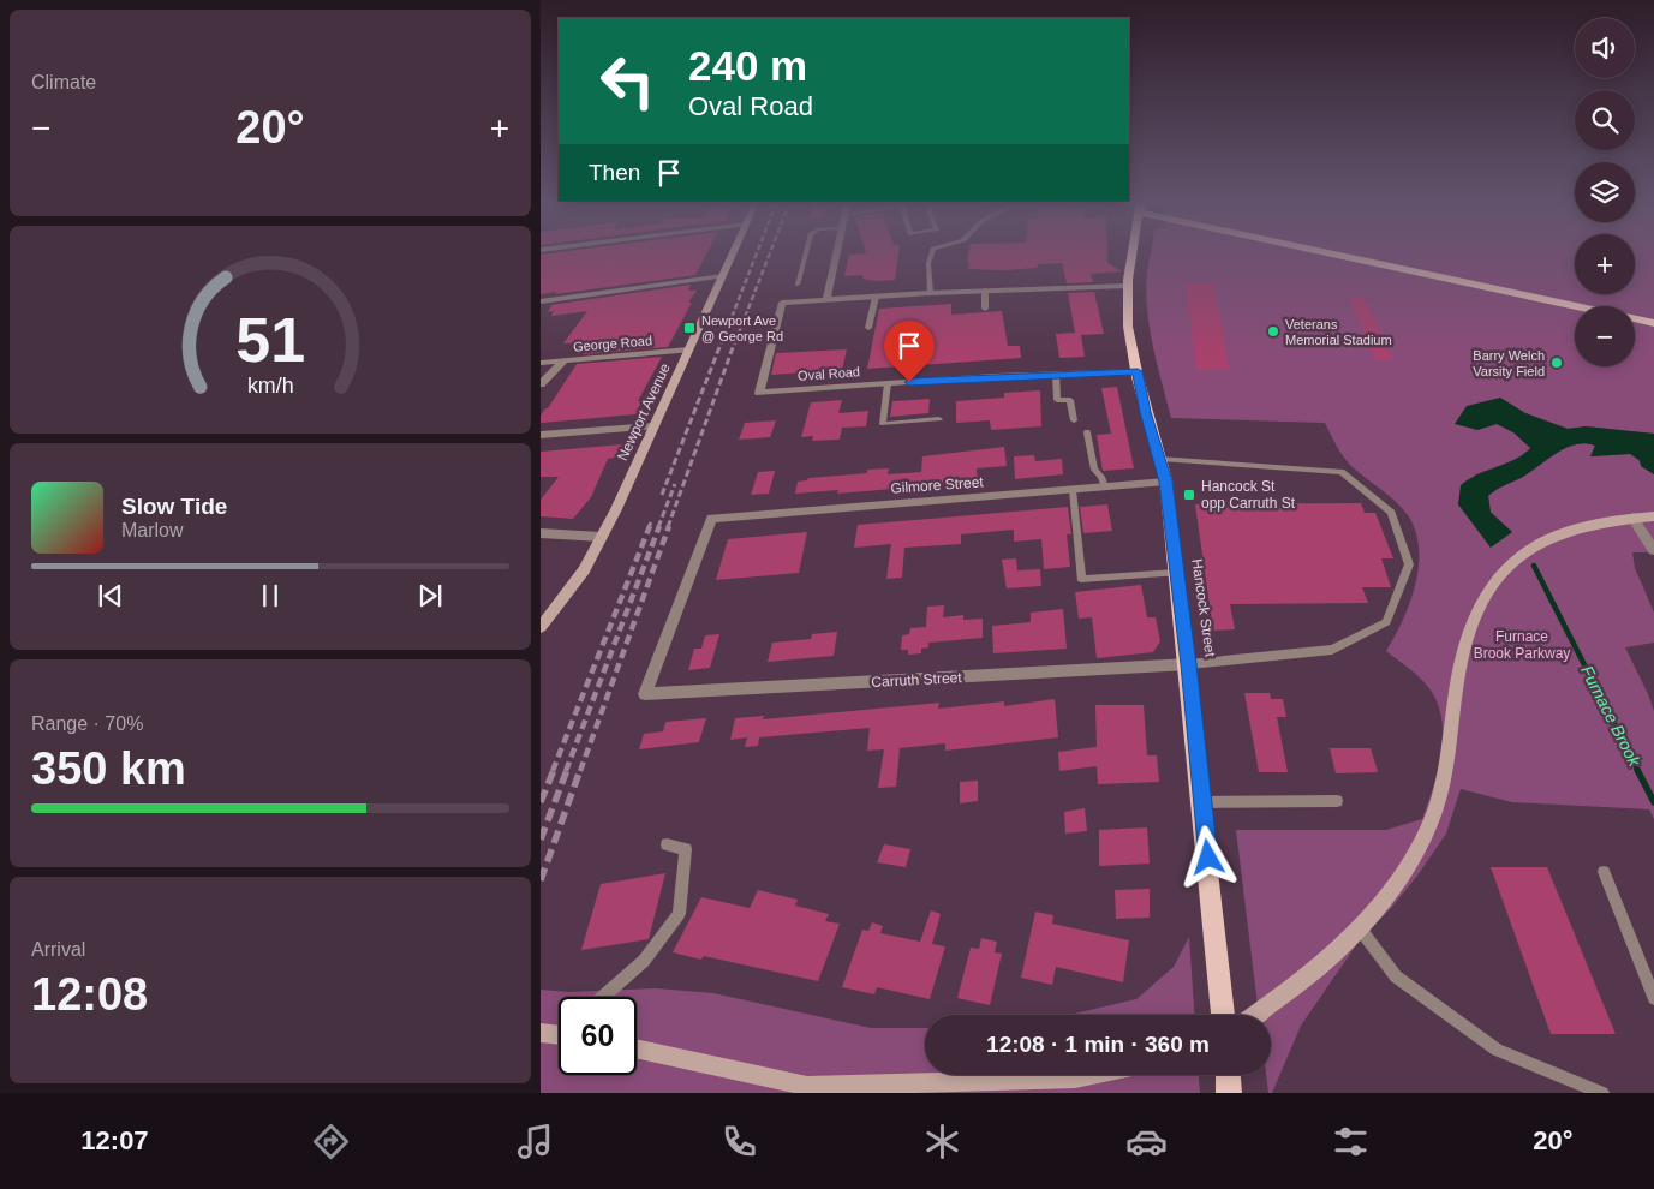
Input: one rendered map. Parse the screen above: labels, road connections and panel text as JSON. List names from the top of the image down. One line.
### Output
{"streets":{"main road":["Newport Avenue","Hancock Street"],"street":["George Road","Oval Road","Gilmore Street","Carruth Street"]},"crossings":[["George Road","Newport Avenue"],["Oval Road","Hancock Street"],["Gilmore Street","Hancock Street"],["Gilmore Street","Carruth Street"],["Hancock Street","Carruth Street"]],"water":["Furnace Brook"],"parks":["Furnace Brook Parkway"],"places":{"transit":["Newport Ave @ George Rd","Hancock St opp Carruth St"],"other":["Veterans Memorial Stadium","Barry Welch Varsity Field"]},"page":{"tile":["Climate",["Range · 70%","350 km"],["Arrival","12:08"]],"map_buttons":["+","−"],"turn":["240 m","Oval Road"],"heat":["−","20°","+"],"then":"Then","song":["Slow Tide","Marlow"],"limit":"60","trip":"12:08 · 1 min · 360 m","tabs":["12:07","20°"],"gauge":["51","km/h"]}}
